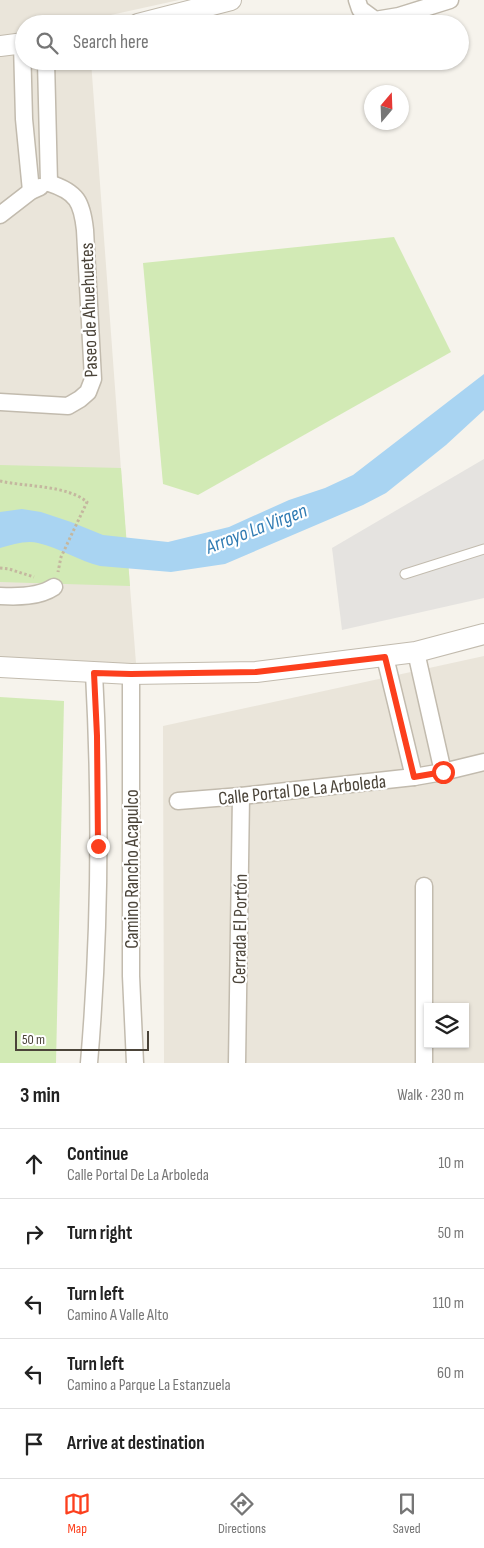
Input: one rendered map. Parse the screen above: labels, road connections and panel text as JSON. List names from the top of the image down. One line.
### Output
{"streets":{"street":["Paseo de Ahuehuetes","Calle Portal De La Arboleda","Camino Rancho Acapulco","Cerrada El Portón"]},"crossings":[["Calle Portal De La Arboleda","Cerrada El Portón"]],"water":["Arroyo La Virgen"],"scale_bar":"50 m","north":"top","page":{"search":"Search here","scale":"50 m","heading":["3 min","Walk · 230 m"],"list":[["Continue","Calle Portal De La Arboleda","10 m"],["Turn right","50 m"],["Turn left","Camino A Valle Alto","110 m"],["Turn left","Camino a Parque La Estanzuela","60 m"],"Arrive at destination"],"nav":["Map","Directions","Saved"]}}
